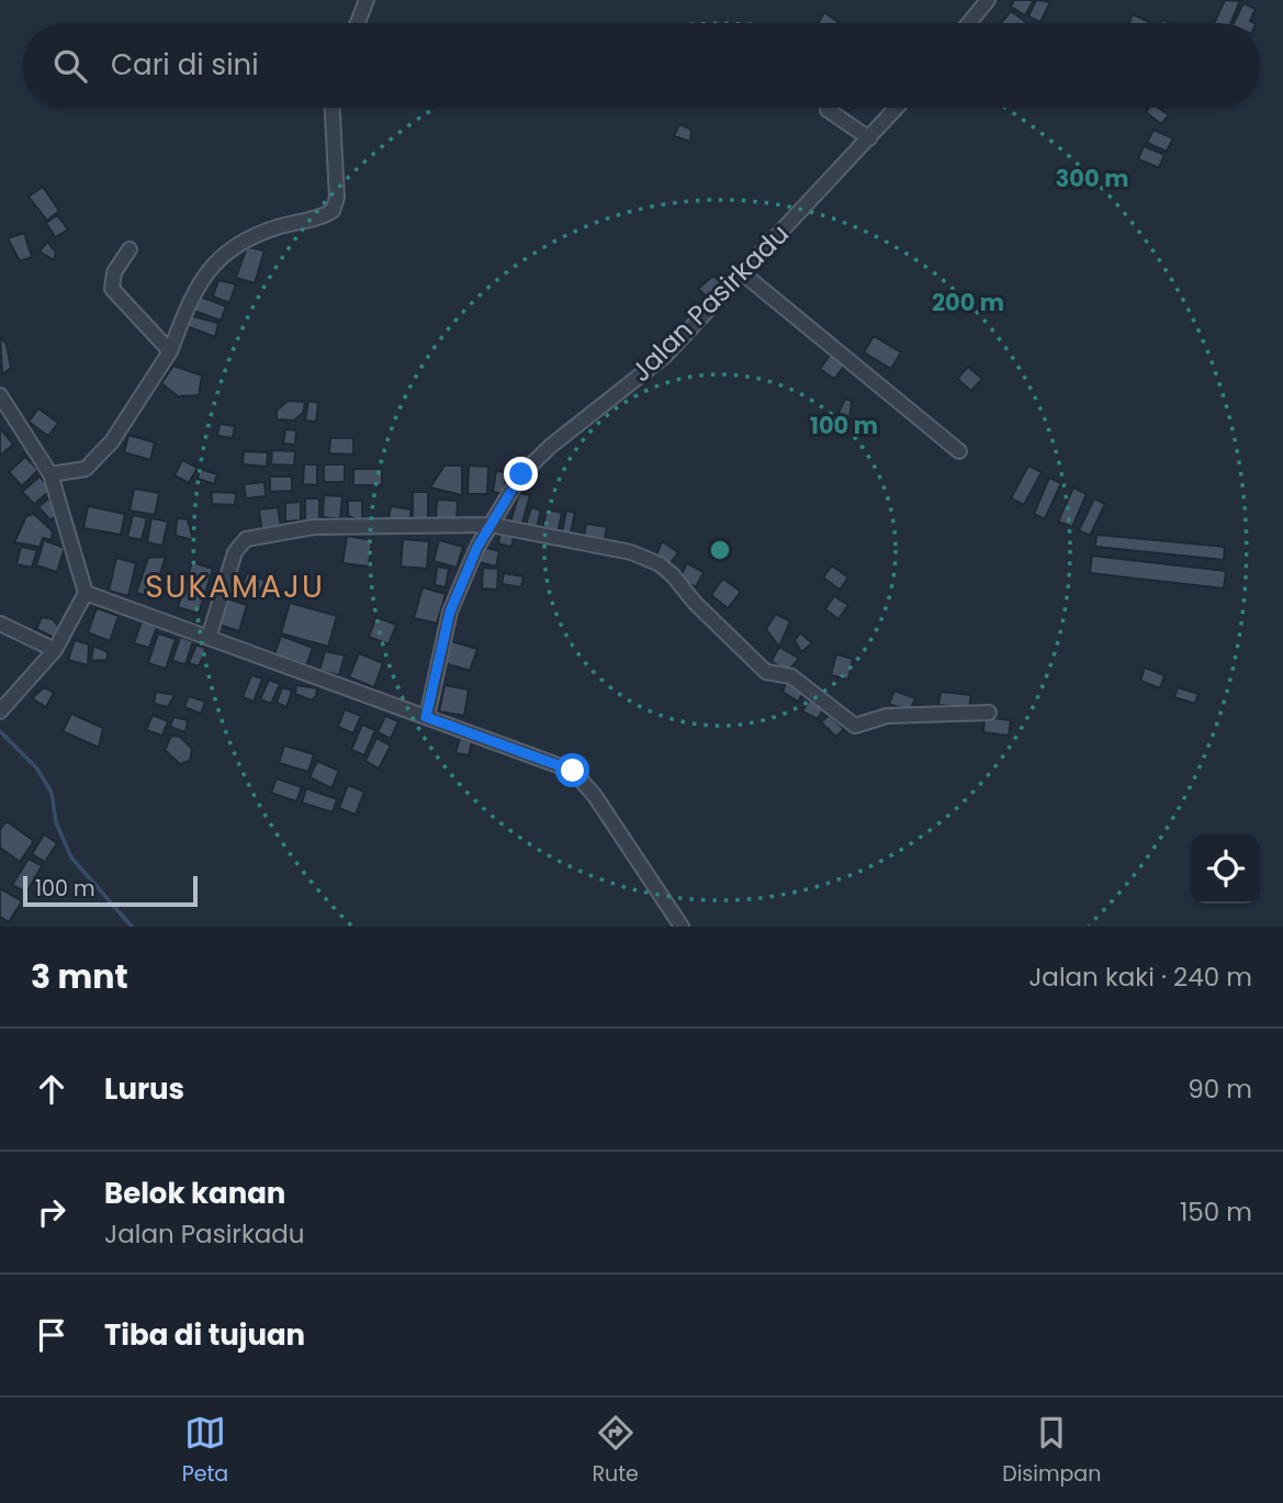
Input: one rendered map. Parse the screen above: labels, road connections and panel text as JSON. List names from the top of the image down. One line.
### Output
{"streets":{"street":["Jalan Pasirkadu"]},"districts":["SUKAMAJU"],"scale_bar":"100 m","page":{"search":"Cari di sini","scale":"100 m","heading":["3 mnt","Jalan kaki · 240 m"],"list":[["Lurus","90 m"],["Belok kanan","Jalan Pasirkadu","150 m"],"Tiba di tujuan"],"nav":["Peta","Rute","Disimpan"]},"rings":["300 m","200 m","100 m"]}
